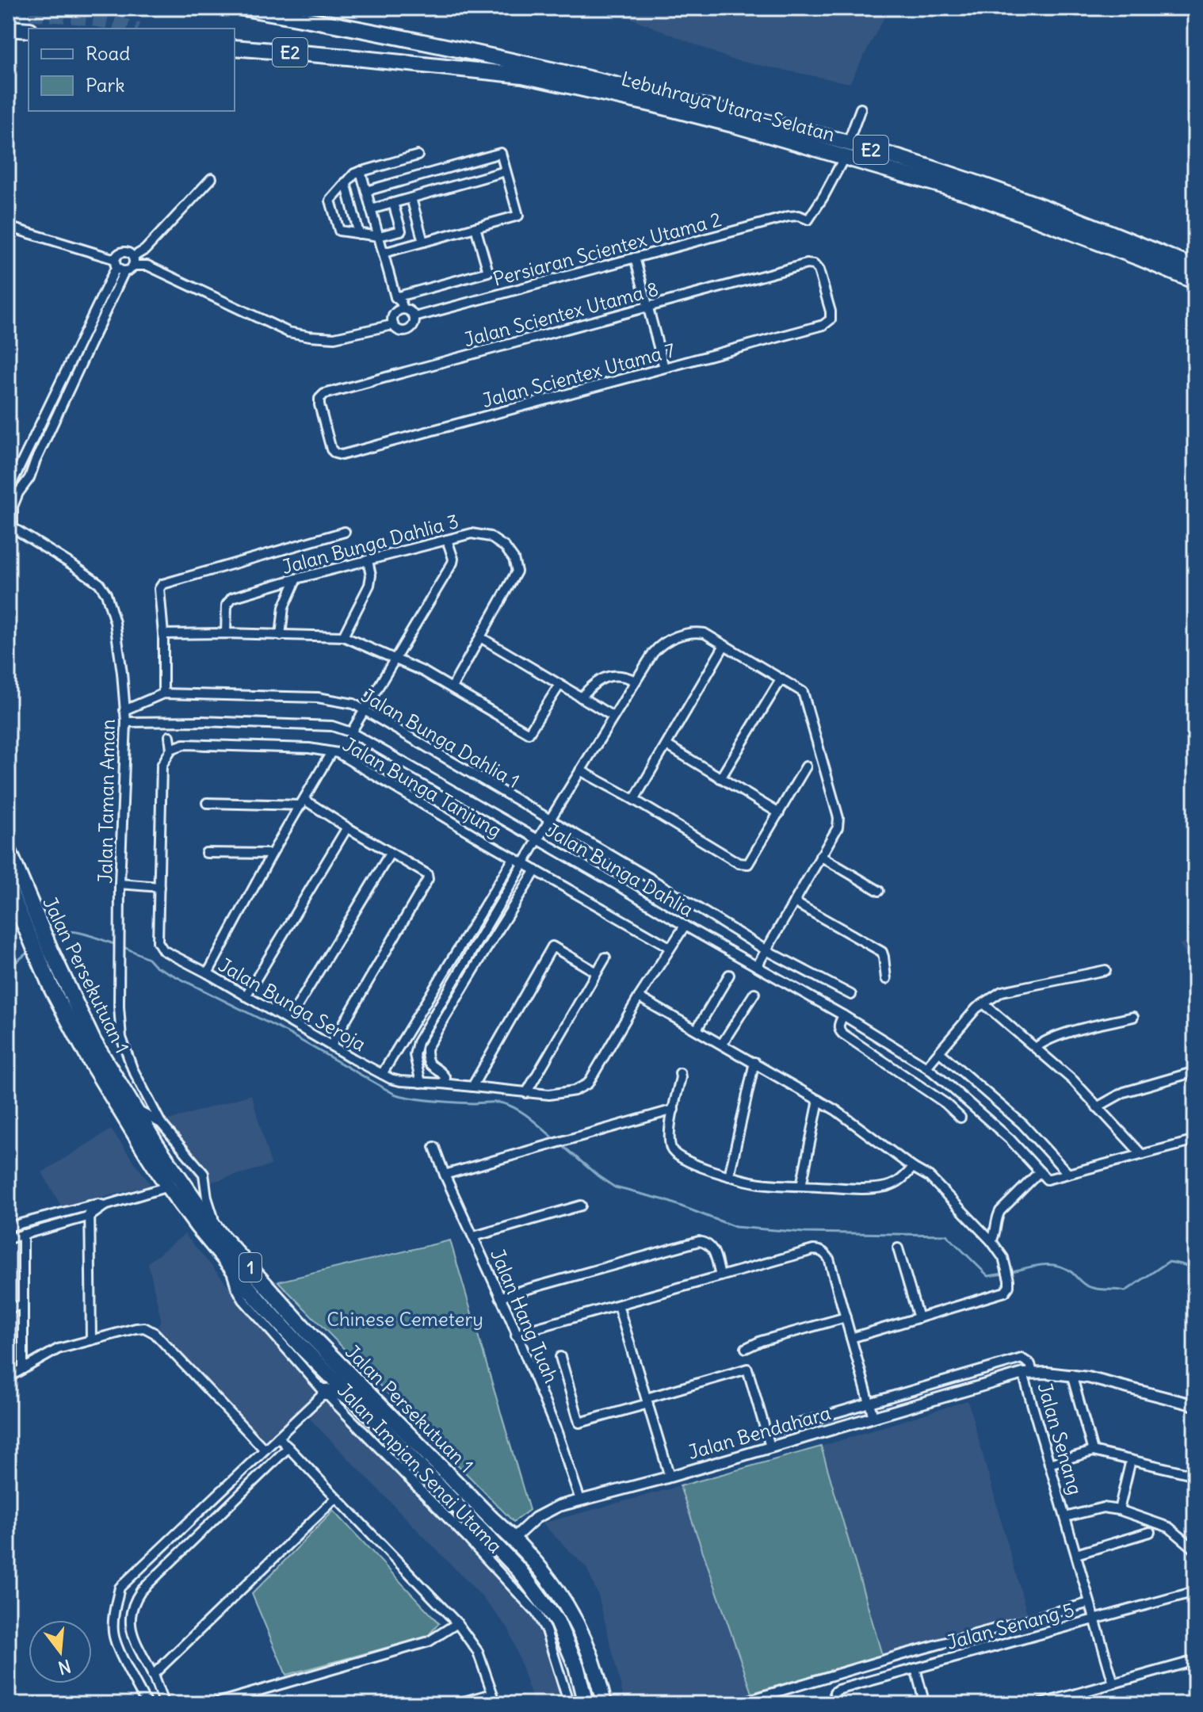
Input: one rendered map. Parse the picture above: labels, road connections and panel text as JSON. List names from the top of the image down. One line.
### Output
{"streets":{"highway":["E2","Lebuhraya Utara–Selatan","Jalan Persekutuan 1","1"],"street":["Persiaran Scientex Utama 2","Jalan Scientex Utama 8","Jalan Scientex Utama 7","Jalan Bunga Dahlia 3","Jalan Bunga Dahlia 1","Jalan Bunga Tanjung","Jalan Taman Aman","Jalan Bunga Dahlia","Jalan Bunga Seroja","Jalan Hang Tuah","Jalan Bendahara","Jalan Senang","Jalan Impian Senai Utama","Jalan Senang 5"]},"crossings":[["Jalan Scientex Utama 8","Jalan Scientex Utama 7"],["Jalan Bunga Dahlia 1","Jalan Taman Aman"],["Jalan Bunga Tanjung","Jalan Bunga Seroja"],["Jalan Taman Aman","Jalan Bunga Dahlia"],["Jalan Persekutuan 1","Jalan Bendahara"],["Jalan Persekutuan 1","Jalan Impian Senai Utama"],["Jalan Hang Tuah","Jalan Bendahara"],["Jalan Bendahara","Jalan Senang"],["Jalan Senang","Jalan Senang 5"]],"parks":["Chinese Cemetery"],"legend":["Road","Park"],"north":"bottom"}
